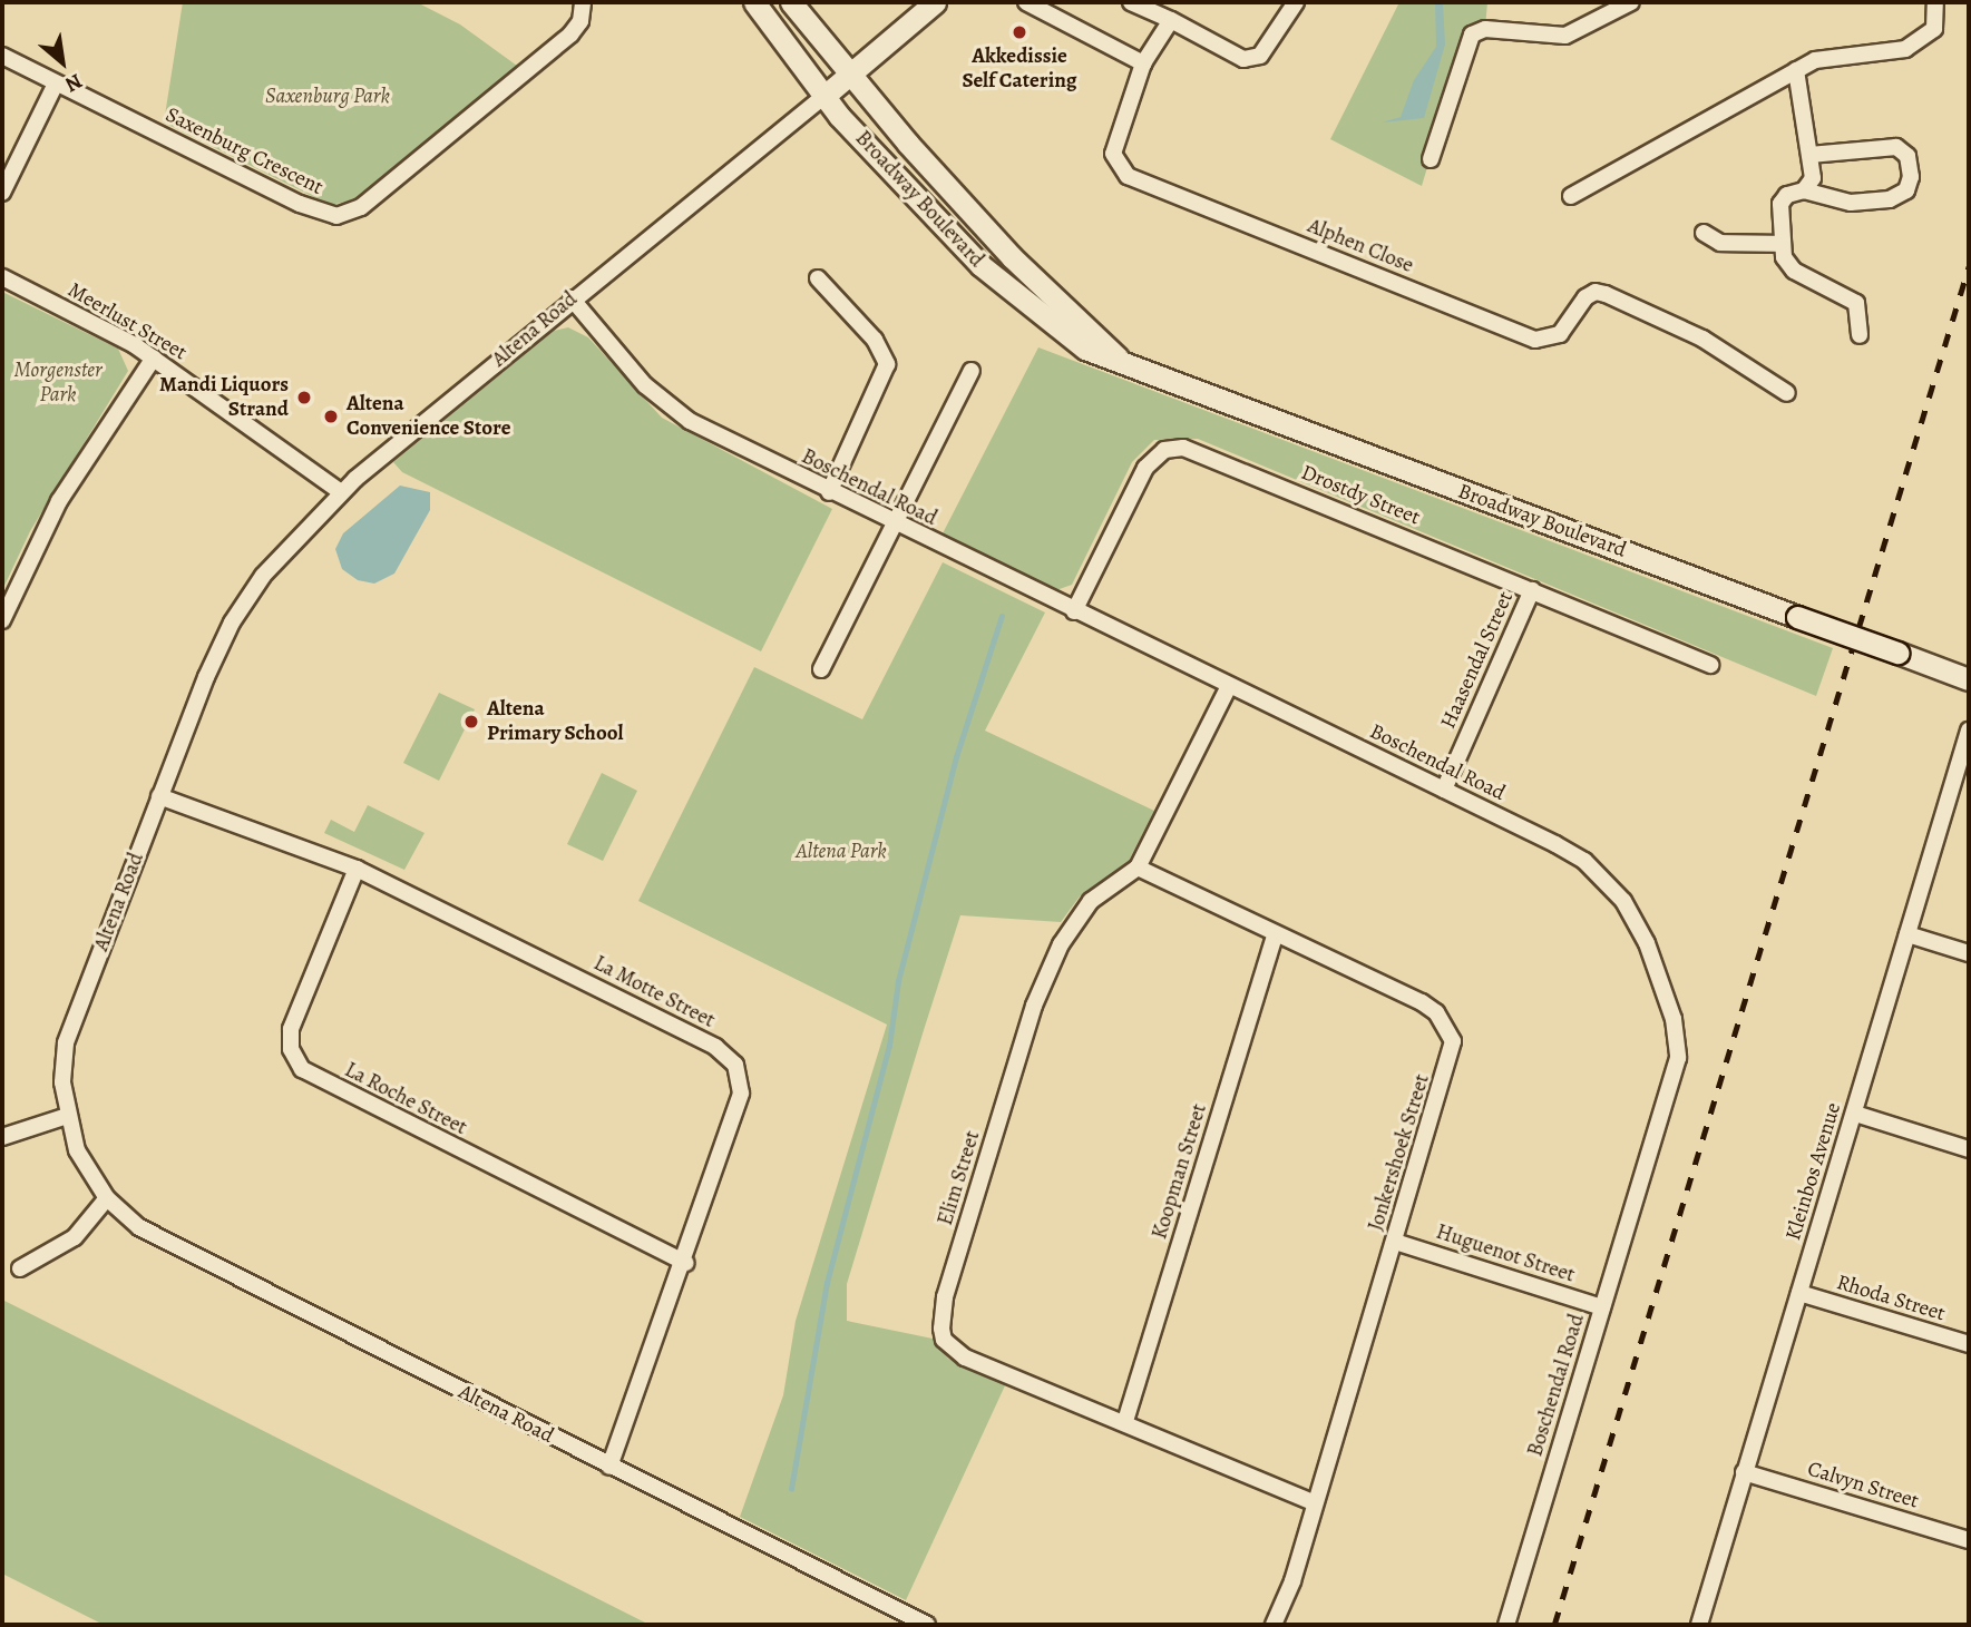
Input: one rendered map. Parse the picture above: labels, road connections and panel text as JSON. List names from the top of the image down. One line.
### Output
{"streets":{"main road":["Broadway Boulevard","Altena Road"],"street":["Saxenburg Crescent","Alphen Close","Meerlust Street","Boschendal Road","Drostdy Street","Haasendal Street","La Motte Street","La Roche Street","Jonkershoek Street","Koopman Street","Kleinbos Avenue","Elim Street","Huguenot Street","Rhoda Street","Calvyn Street"]},"crossings":[["Broadway Boulevard","Altena Road"],["Meerlust Street","Altena Road"],["Altena Road","Boschendal Road"],["Altena Road","La Motte Street"],["Boschendal Road","Drostdy Street"],["Boschendal Road","Haasendal Street"],["Boschendal Road","Elim Street"],["Boschendal Road","Huguenot Street"],["Drostdy Street","Haasendal Street"],["La Motte Street","La Roche Street"],["Jonkershoek Street","Koopman Street"],["Jonkershoek Street","Elim Street"],["Jonkershoek Street","Huguenot Street"],["Koopman Street","Elim Street"],["Kleinbos Avenue","Rhoda Street"],["Kleinbos Avenue","Calvyn Street"]],"parks":["Saxenburg Park","Morgenster Park","Altena Park"],"places":["Akkedissie Self Catering","Mandi Liquors Strand","Altena Convenience Store","Altena Primary School"],"north":"bottom right"}
